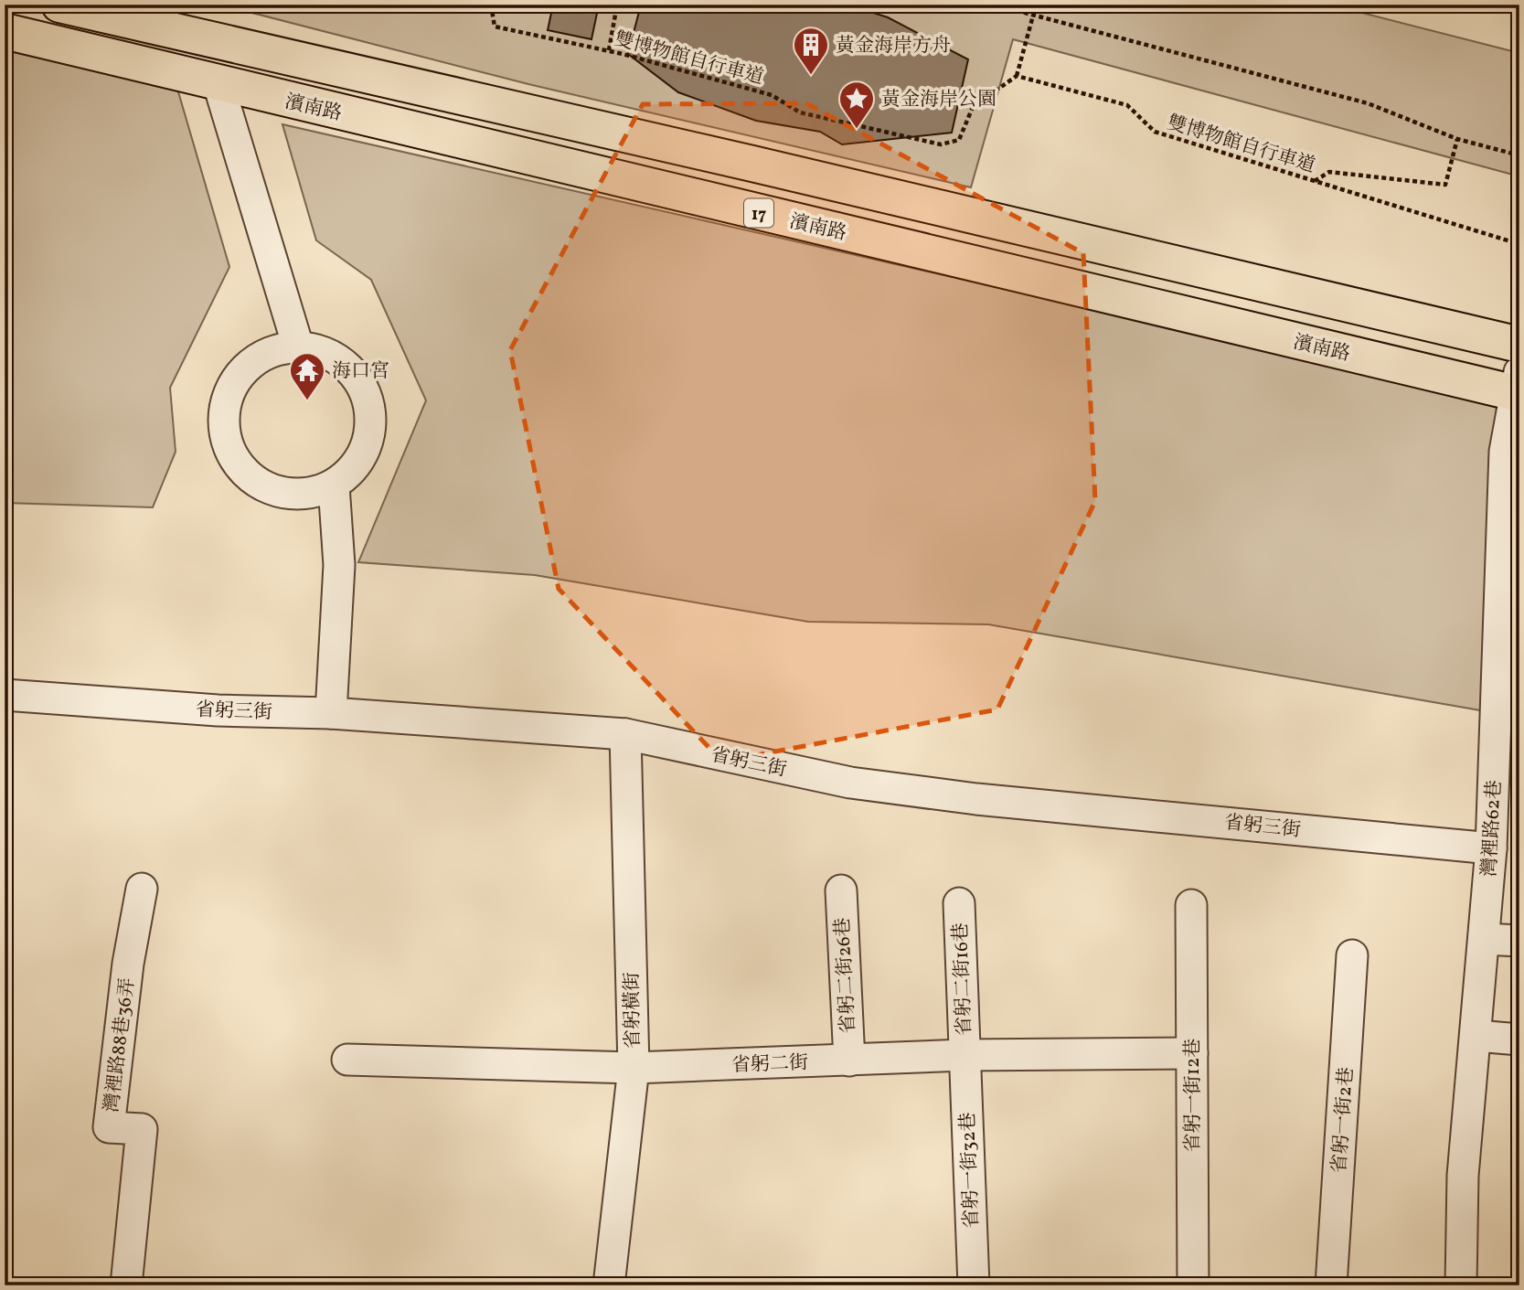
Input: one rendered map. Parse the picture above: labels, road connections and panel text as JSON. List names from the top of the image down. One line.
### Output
{"streets":{"main road":["濱南路","17"],"street":["省躬三街","灣裡路62巷","省躬二街26巷","省躬二街16巷","省躬橫街","灣裡路88巷36弄","省躬二街","省躬一街12巷","省躬一街2巷","省躬一街32巷"],"path":["雙博物館自行車道"]},"crossings":[["濱南路","灣裡路62巷"],["省躬三街","灣裡路62巷"],["省躬三街","省躬橫街"],["省躬二街26巷","省躬二街"],["省躬二街16巷","省躬二街"],["省躬二街16巷","省躬一街32巷"],["省躬橫街","省躬二街"],["省躬二街","省躬一街12巷"],["省躬二街","省躬一街32巷"]],"places":{"building":["黃金海岸方舟"],"place":["黃金海岸公園"],"temple":["海口宮"]}}
